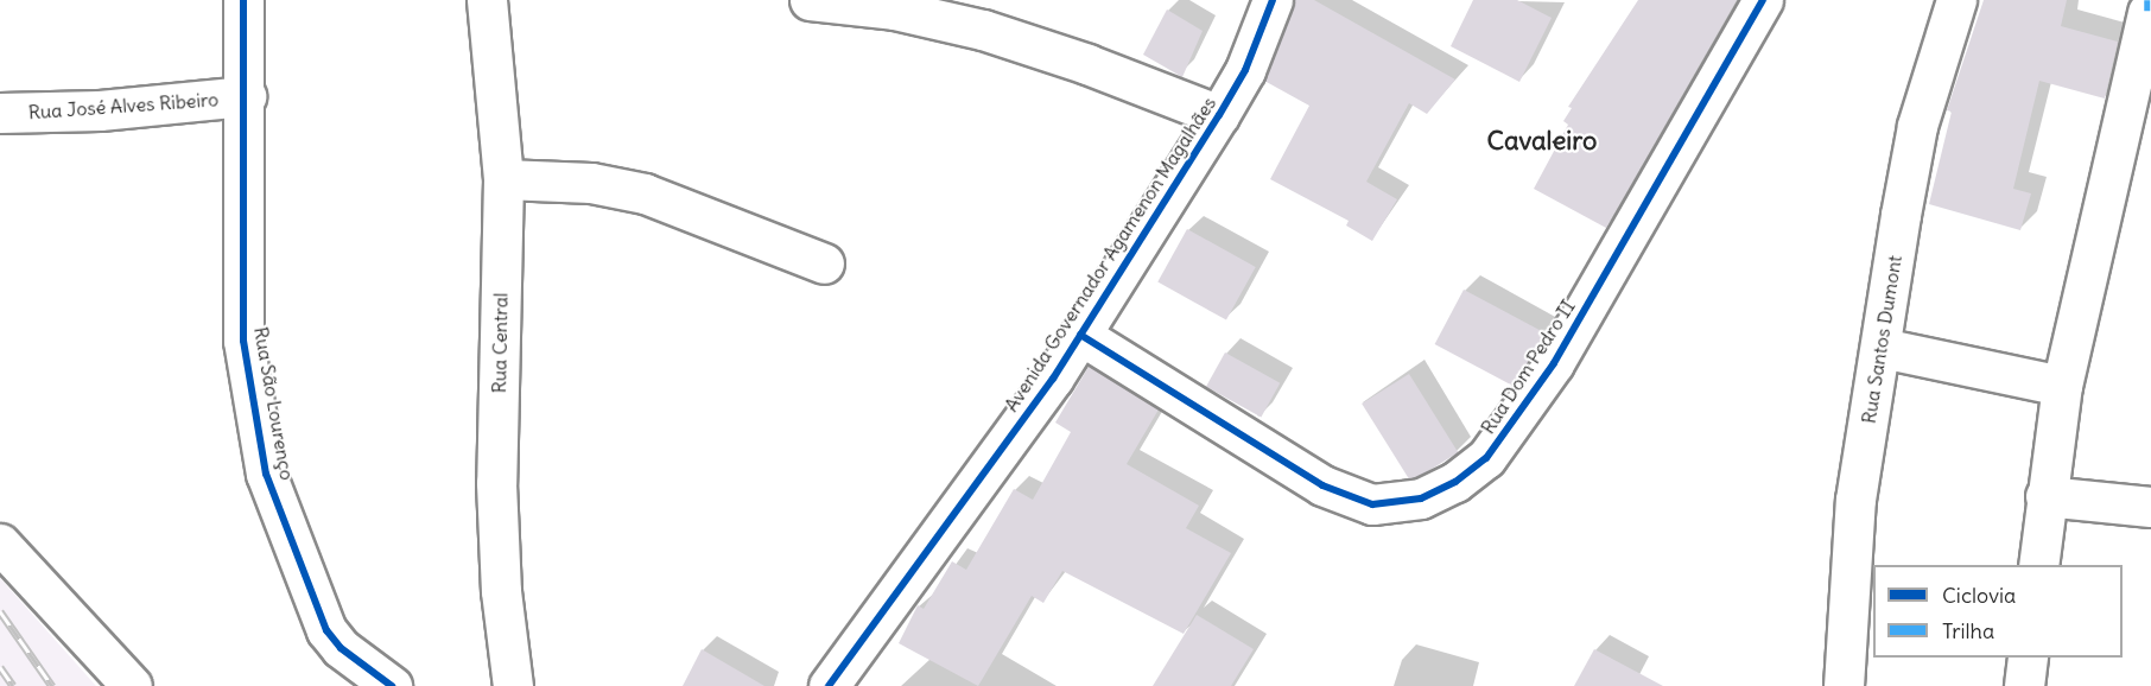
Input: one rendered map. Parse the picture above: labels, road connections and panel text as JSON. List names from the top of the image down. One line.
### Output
{"streets":{"street":["Rua José Alves Ribeiro","Avenida Governador Agamenon Magalhães","Rua Santos Dumont","Rua Central","Rua Dom Pedro II","Rua São Lourenço"]},"crossings":[["Rua José Alves Ribeiro","Rua São Lourenço"],["Avenida Governador Agamenon Magalhães","Rua Dom Pedro II"]],"districts":["Cavaleiro"],"legend":["Ciclovia","Trilha"]}
